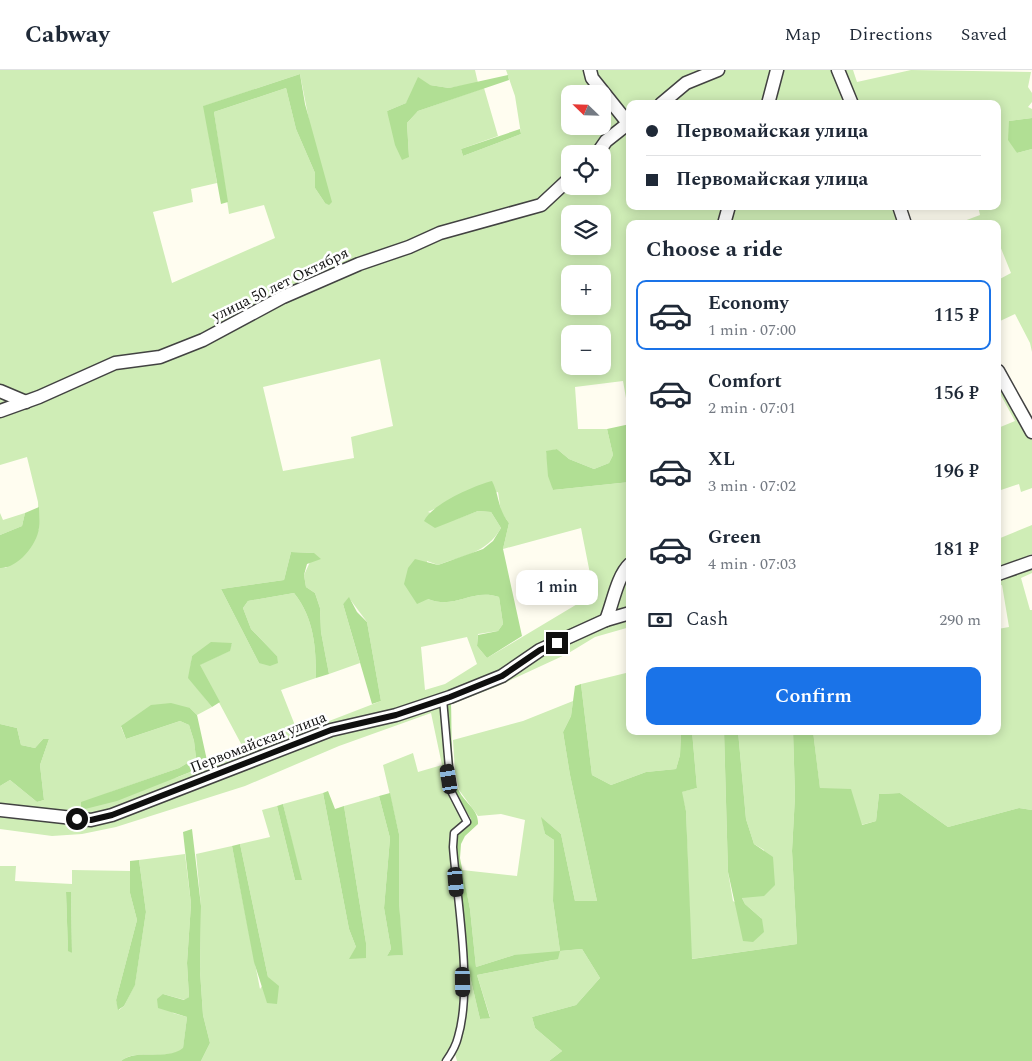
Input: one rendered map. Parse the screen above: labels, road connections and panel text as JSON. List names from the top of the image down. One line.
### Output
{"streets":{"street":["улица 50 лет Октября","Первомайская улица"]},"north":"top left","page":{"header":"Cabway","nav":["Map","Directions","Saved"],"map_buttons":["+","−"],"banner":["Первомайская улица","Первомайская улица"],"heading":"Choose a ride","list":[{"name":"Economy","note":"1 min · 07:00","value":"115 ₽"},{"name":"Comfort","note":"2 min · 07:01","value":"156 ₽"},{"name":"XL","note":"3 min · 07:02","value":"196 ₽"},{"name":"Green","note":"4 min · 07:03","value":"181 ₽"}],"bubble":"1 min","pay":["Cash","290 m"],"buttons":"Confirm"}}
